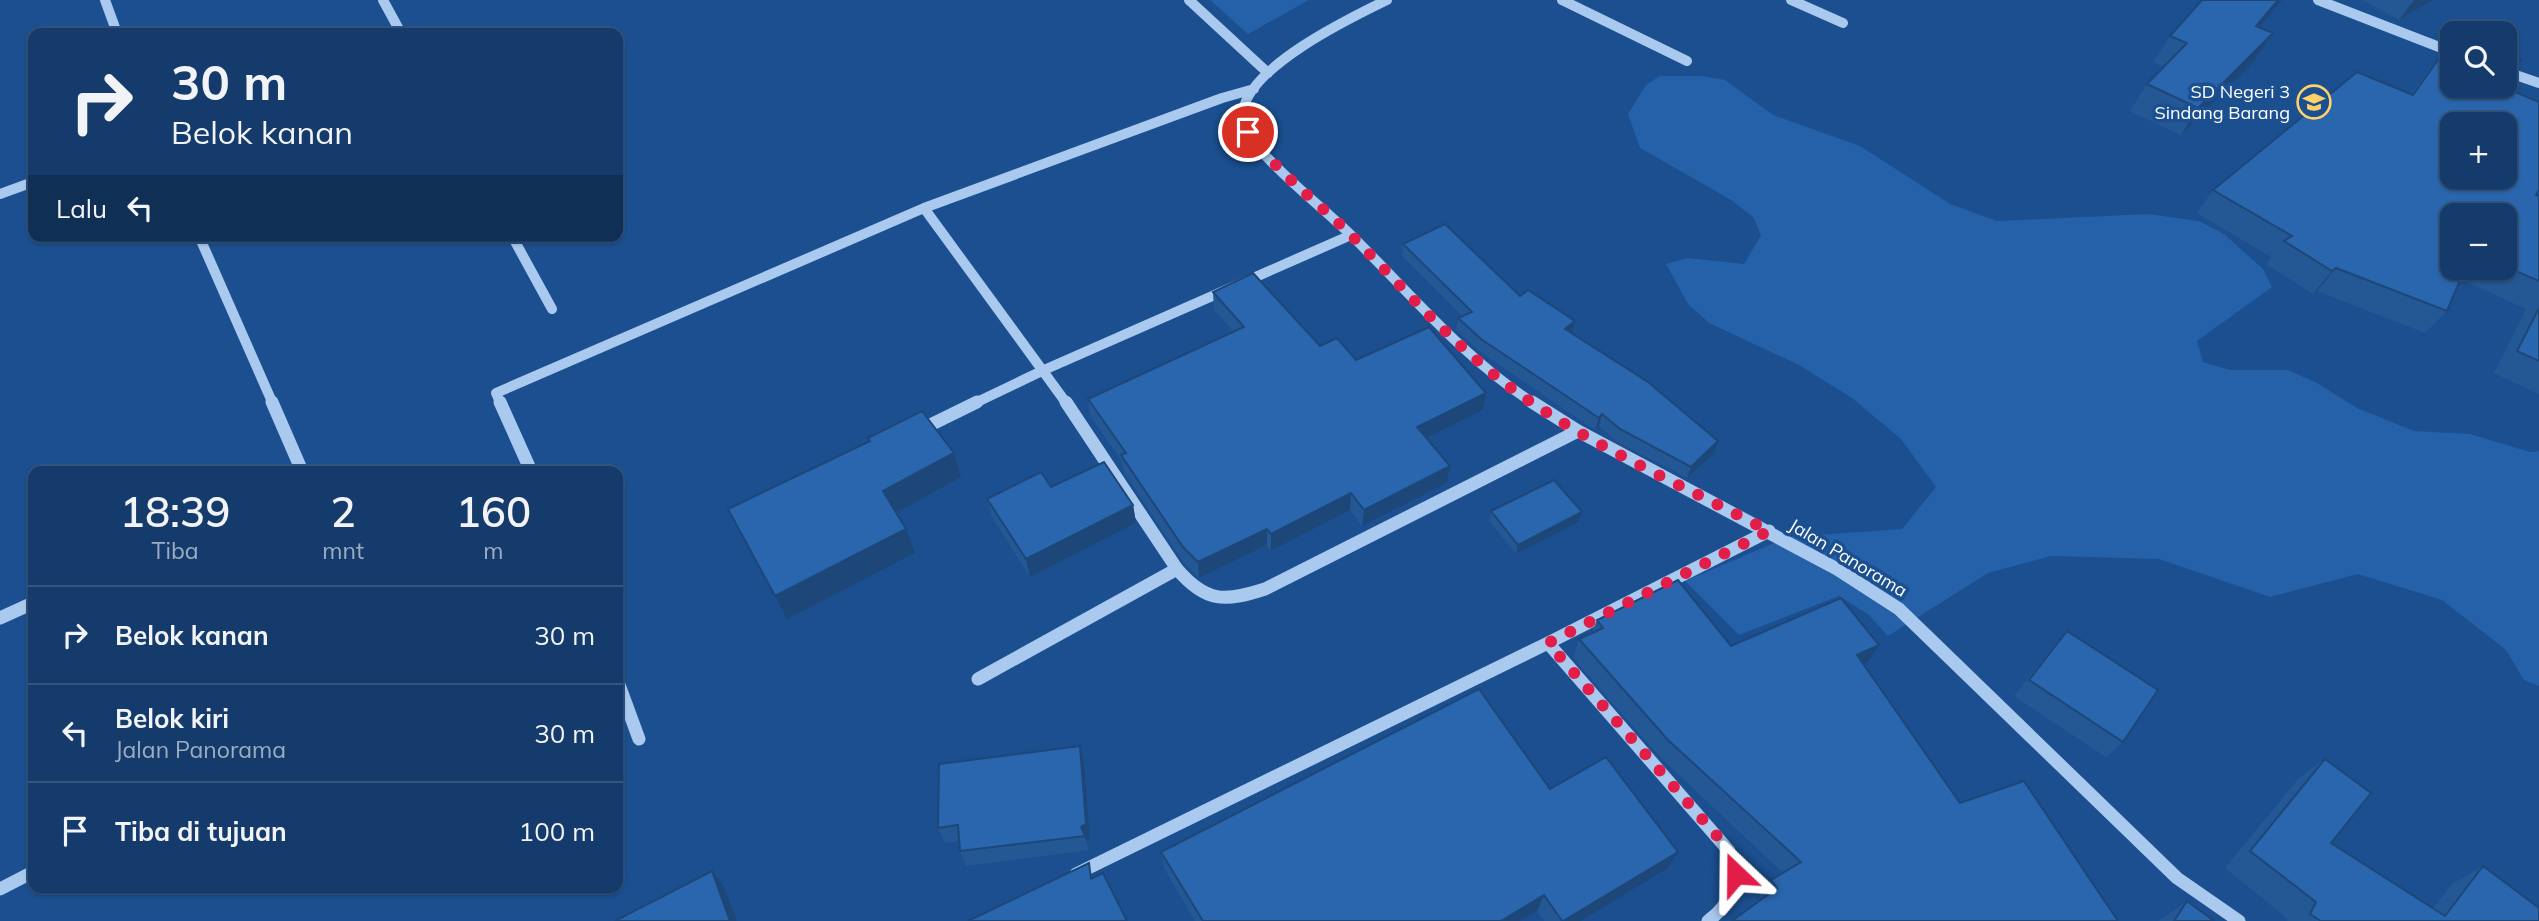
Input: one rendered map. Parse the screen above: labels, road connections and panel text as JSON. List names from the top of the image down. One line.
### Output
{"streets":{"street":["Jalan Panorama"]},"places":{"school or university":["SD Negeri 3 Sindang Barang"]},"page":{"map_buttons":["+","−"],"turn":["30 m","Belok kanan"],"then":"Lalu","eta":["18:39","Tiba","2","mnt","160","m"],"list":[{"name":"Belok kanan","value":"30 m"},{"name":"Belok kiri","note":"Jalan Panorama","value":"30 m"},{"name":"Tiba di tujuan","value":"100 m"}]}}
